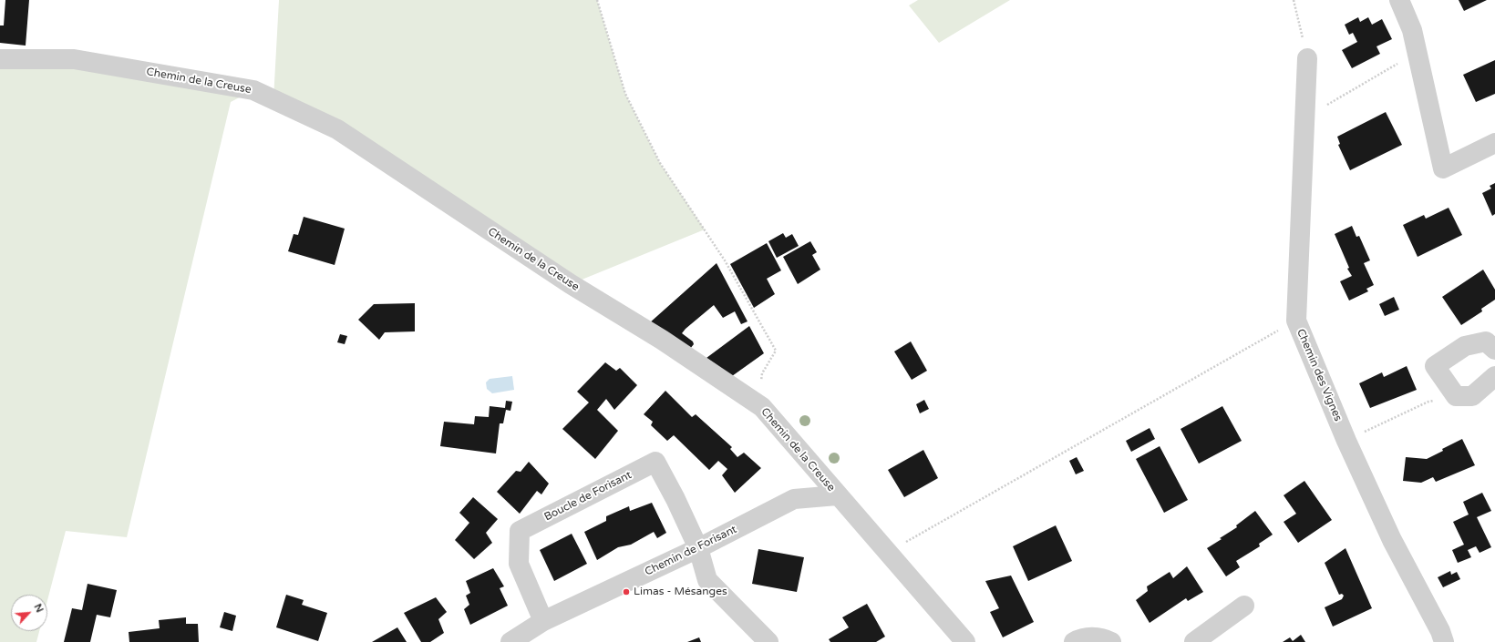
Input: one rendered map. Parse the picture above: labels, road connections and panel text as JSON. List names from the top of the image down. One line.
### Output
{"streets":{"street":["Chemin de la Creuse","Chemin des Vignes","Boucle de Forisant","Chemin de Forisant"]},"crossings":[["Chemin de la Creuse","Chemin de Forisant"],["Boucle de Forisant","Chemin de Forisant"]],"places":["Limas - Mésanges"],"north":"top right"}
